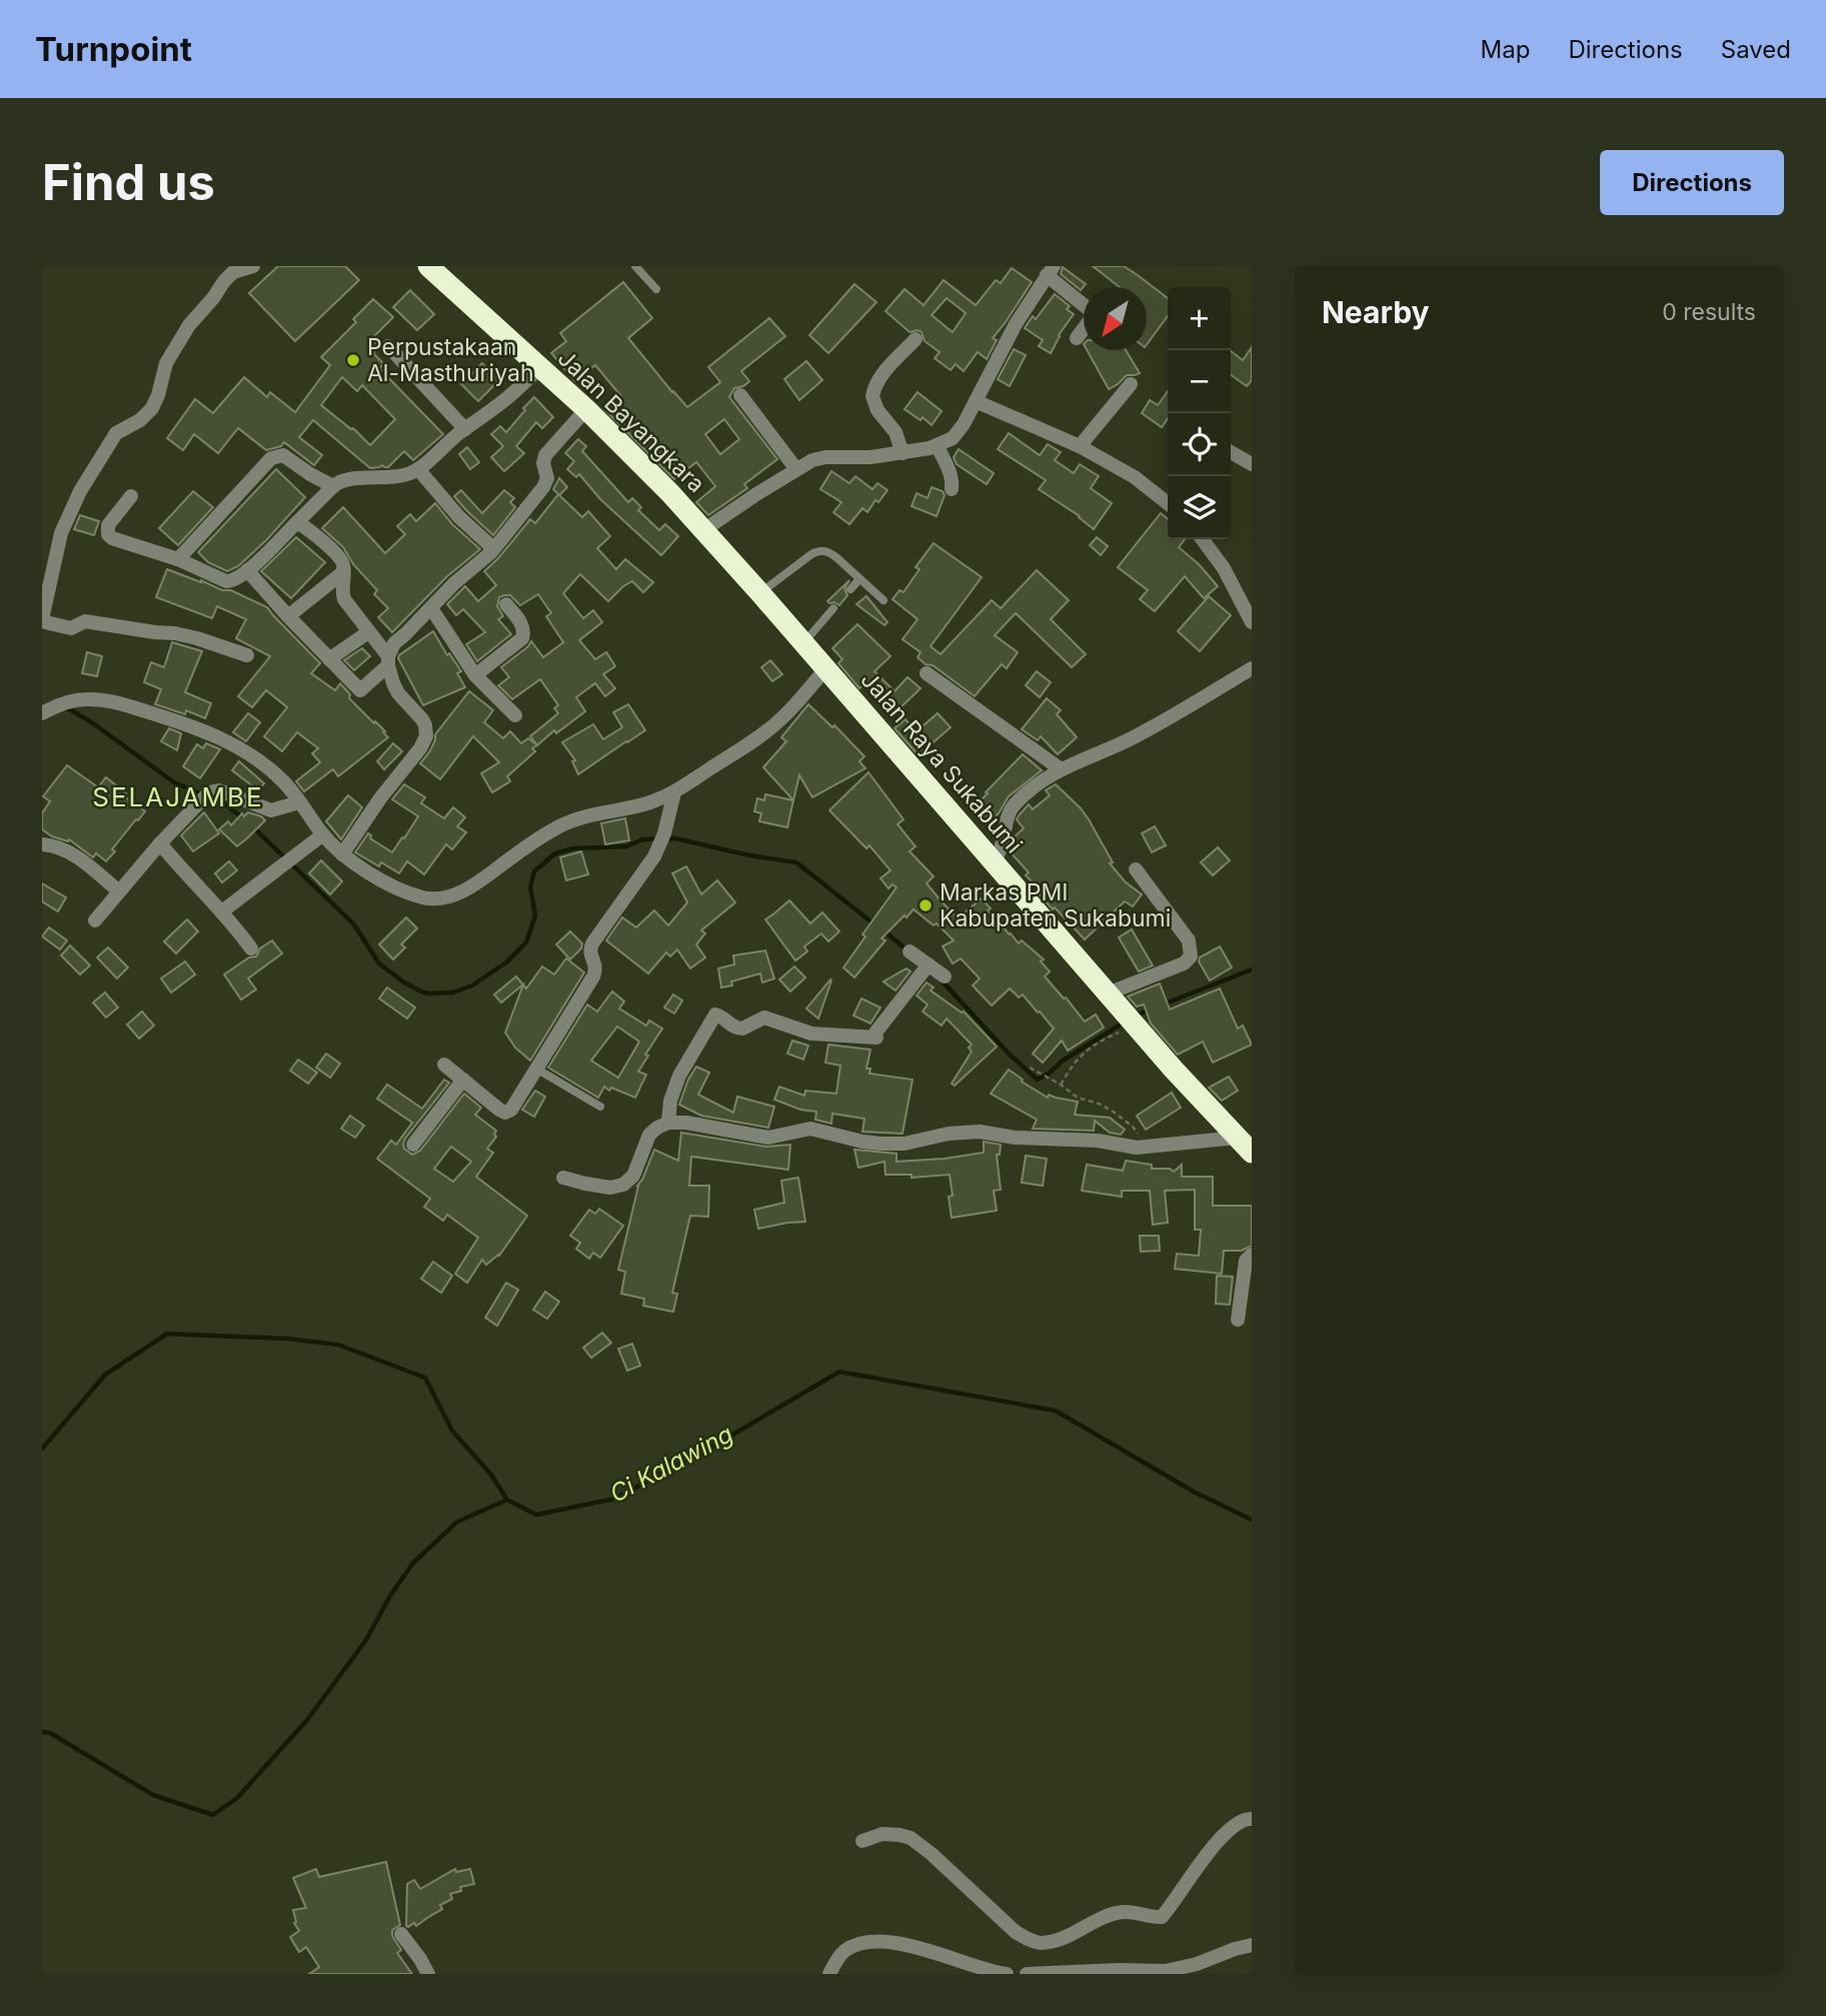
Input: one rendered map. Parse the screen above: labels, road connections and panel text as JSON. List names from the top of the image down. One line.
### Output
{"streets":{"highway":["Jalan Bayangkara","Jalan Raya Sukabumi"]},"crossings":[["Jalan Bayangkara","Jalan Raya Sukabumi"]],"districts":["SELAJAMBE"],"water":["Ci Kalawing"],"places":["Perpustakaan Al-Masthuriyah","Markas PMI Kabupaten Sukabumi"],"north":"bottom left","page":{"header":"Turnpoint","nav":["Map","Directions","Saved"],"buttons":"Directions","title":"Find us","heading":["Nearby","0 results"],"map_buttons":["+","−"]}}
